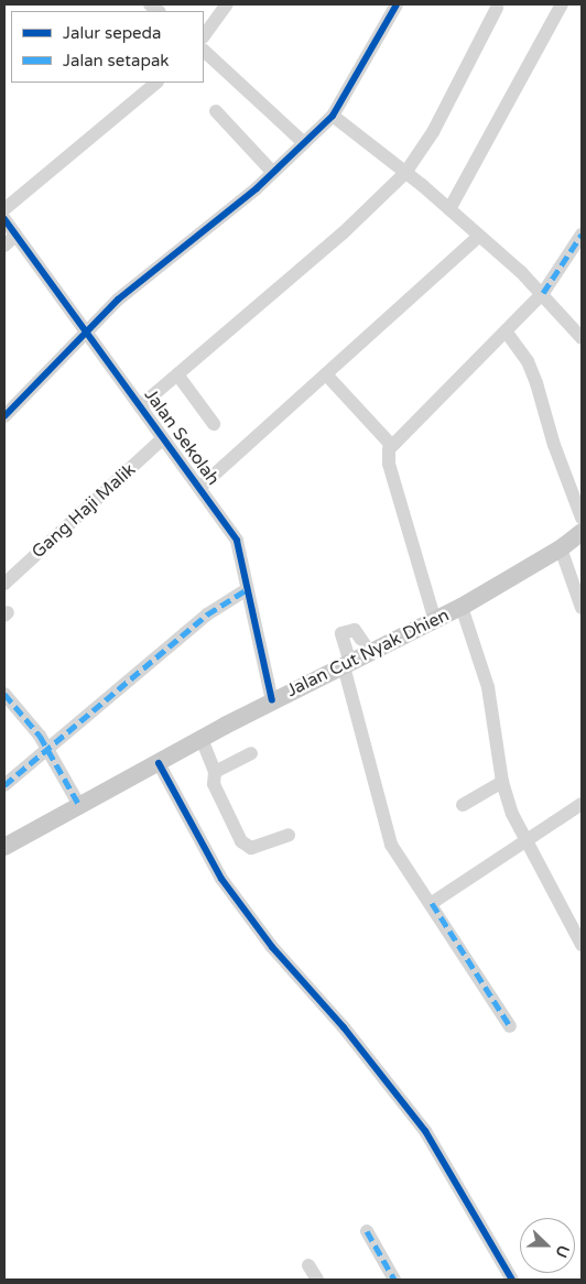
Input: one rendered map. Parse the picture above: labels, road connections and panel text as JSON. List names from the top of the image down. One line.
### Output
{"streets":{"main road":["Jalan Cut Nyak Dhien"],"street":["Jalan Sekolah","Gang Haji Malik"]},"crossings":[["Jalan Sekolah","Gang Haji Malik"],["Jalan Sekolah","Jalan Cut Nyak Dhien"]],"legend":["Jalur sepeda","Jalan setapak"],"north":"right"}
